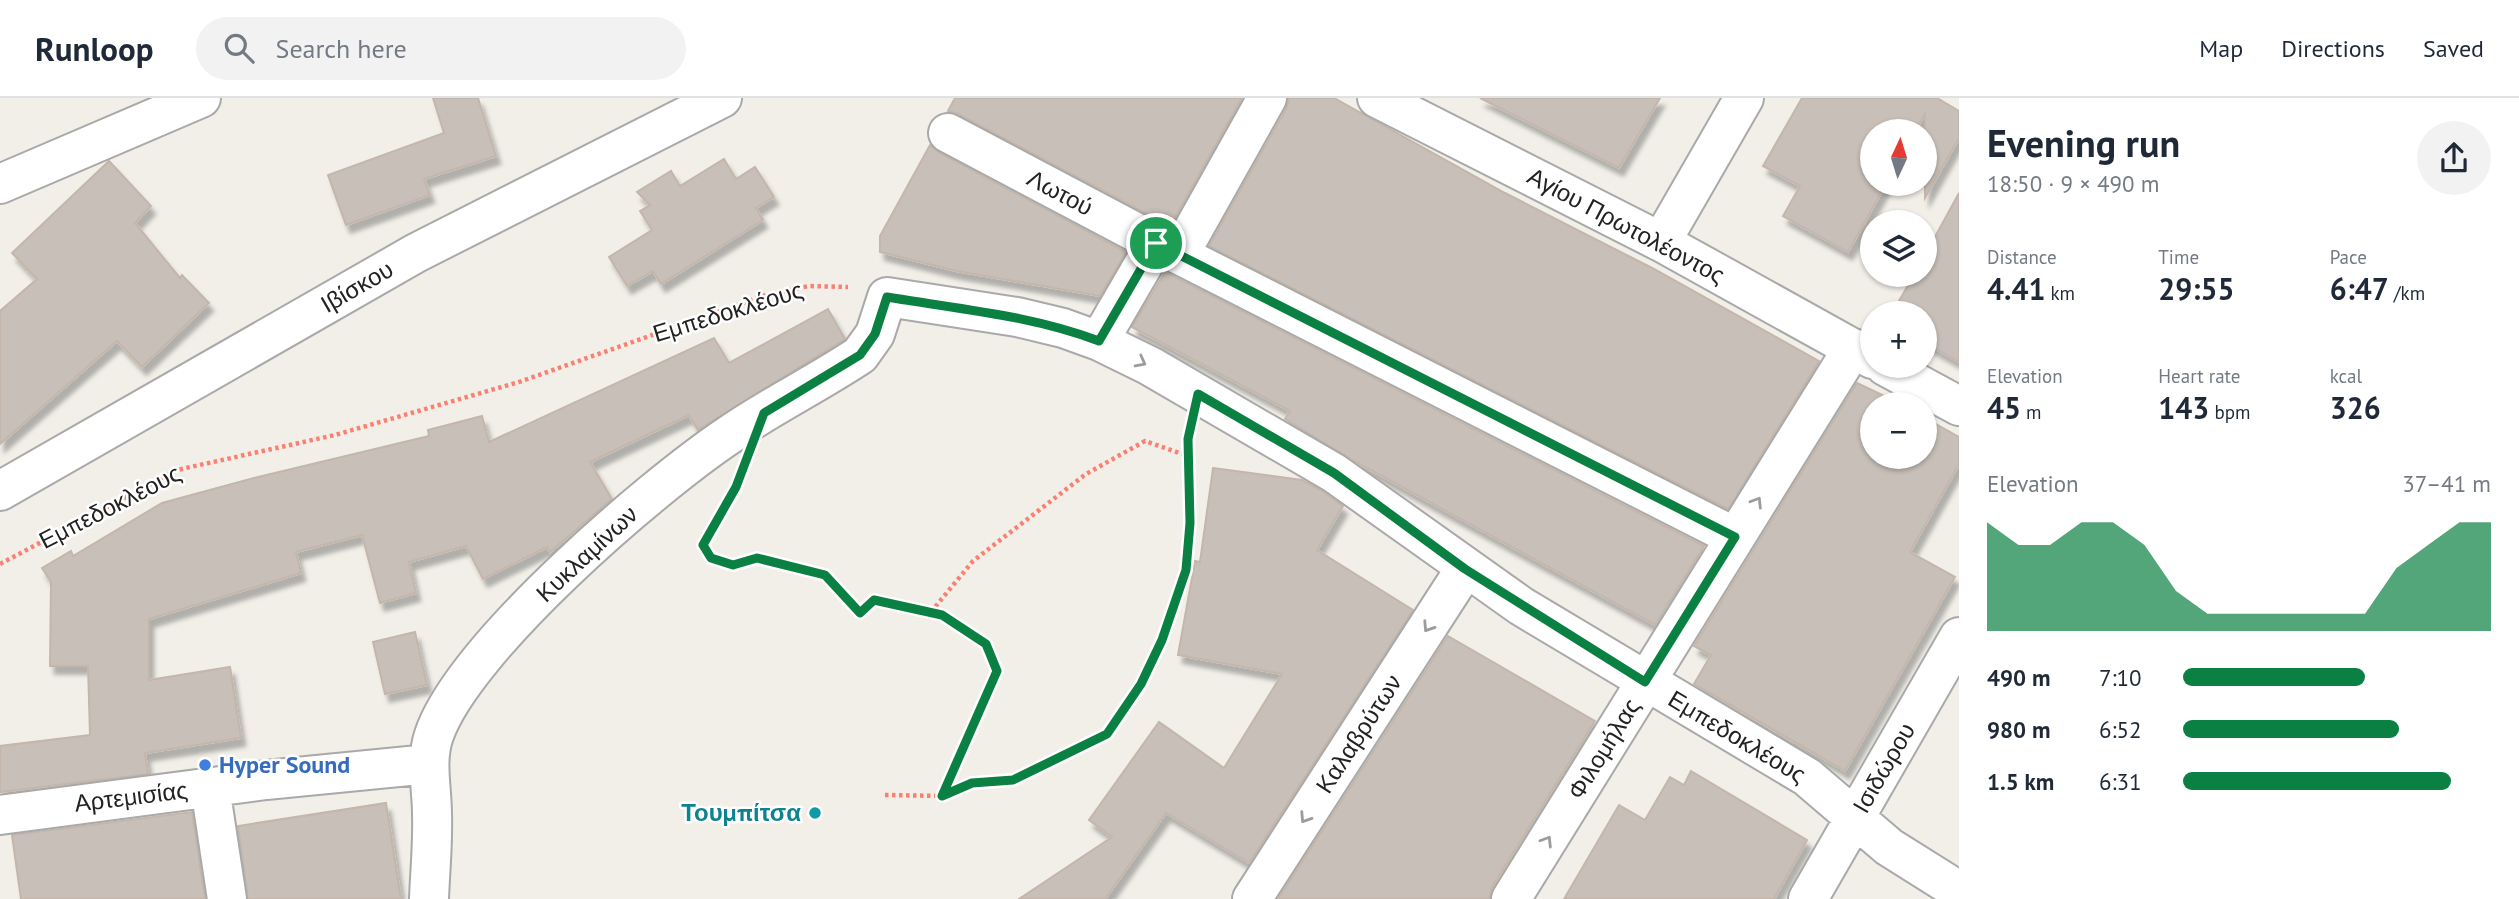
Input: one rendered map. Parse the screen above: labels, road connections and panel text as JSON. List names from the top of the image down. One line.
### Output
{"streets":{"street":["Λωτού","Αγίου Πρωτολέοντος","Ιβίσκου","Εμπεδοκλέους","Κυκλαμίνων","Καλαβρύτων","Φιλομήλας","Ισιδώρου","Αρτεμισίας"]},"crossings":[["Λωτού","Φιλομήλας"],["Εμπεδοκλέους","Κυκλαμίνων"],["Εμπεδοκλέους","Καλαβρύτων"],["Εμπεδοκλέους","Φιλομήλας"],["Εμπεδοκλέους","Ισιδώρου"],["Κυκλαμίνων","Αρτεμισίας"]],"one_way":["Καλαβρύτων","Φιλομήλας"],"places":["Hyper Sound","Τουμπίτσα"],"north":"top","page":{"header":"Runloop","search":"Search here","nav":["Map","Directions","Saved"],"heading":["Evening run","18:50 · 9 × 490 m"],"map_buttons":["+","−"],"stats":[["Distance","4.41 km"],["Time","29:55"],["Pace","6:47 /km"],["Elevation","45 m"],["Heart rate","143 bpm"],["kcal","326"]],"chart":["Elevation","37–41 m"],"list":[{"name":"490 m","note":"7:10"},{"name":"980 m","note":"6:52"},{"name":"1.5 km","note":"6:31"}]}}
